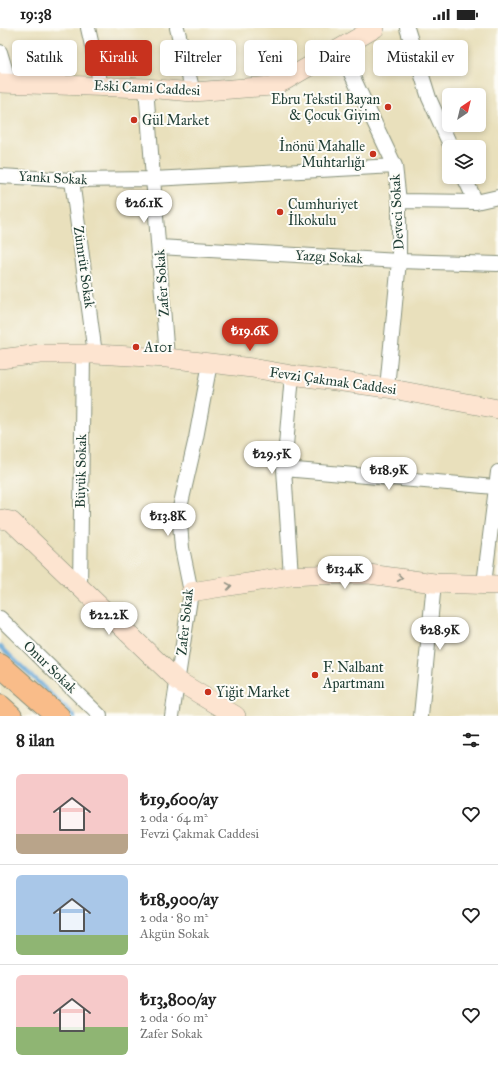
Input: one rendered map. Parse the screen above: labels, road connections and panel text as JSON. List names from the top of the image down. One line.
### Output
{"streets":{"street":["Eski Cami Caddesi","Yankı Sokak","Deveci Sokak","Yazgı Sokak","Zümrüt Sokak","Zafer Sokak","Fevzi Çakmak Caddesi","Büyük Sokak","Onur Sokak"]},"crossings":[["Eski Cami Caddesi","Zafer Sokak"],["Yankı Sokak","Deveci Sokak"],["Yankı Sokak","Zümrüt Sokak"],["Yankı Sokak","Zafer Sokak"],["Deveci Sokak","Yazgı Sokak"],["Deveci Sokak","Fevzi Çakmak Caddesi"],["Yazgı Sokak","Zafer Sokak"],["Zümrüt Sokak","Fevzi Çakmak Caddesi"],["Zümrüt Sokak","Büyük Sokak"],["Zafer Sokak","Fevzi Çakmak Caddesi"],["Fevzi Çakmak Caddesi","Büyük Sokak"]],"places":["Ebru Tekstil Bayan & Çocuk Giyim","Gül Market","İnönü Mahalle Muhtarlığı","Cumhuriyet İlkokulu","A101","F. Nalbant Apartmanı","Yiğit Market"],"north":"top right","page":{"status":"19:38","chip":["Satılık","Kiralık","Filtreler","Yeni","Daire","Müstakil ev"],"price":["₺26.1K","₺19.6K","₺29.5K","₺18.9K","₺13.8K","₺13.4K","₺22.2K","₺28.9K"],"heading":"8 ilan","list":[{"name":"₺19,600/ay","note":"2 oda · 64 m² · Fevzi Çakmak Caddesi"},{"name":"₺18,900/ay","note":"2 oda · 80 m² · Akgün Sokak"},{"name":"₺13,800/ay","note":"2 oda · 60 m² · Zafer Sokak"}]}}
